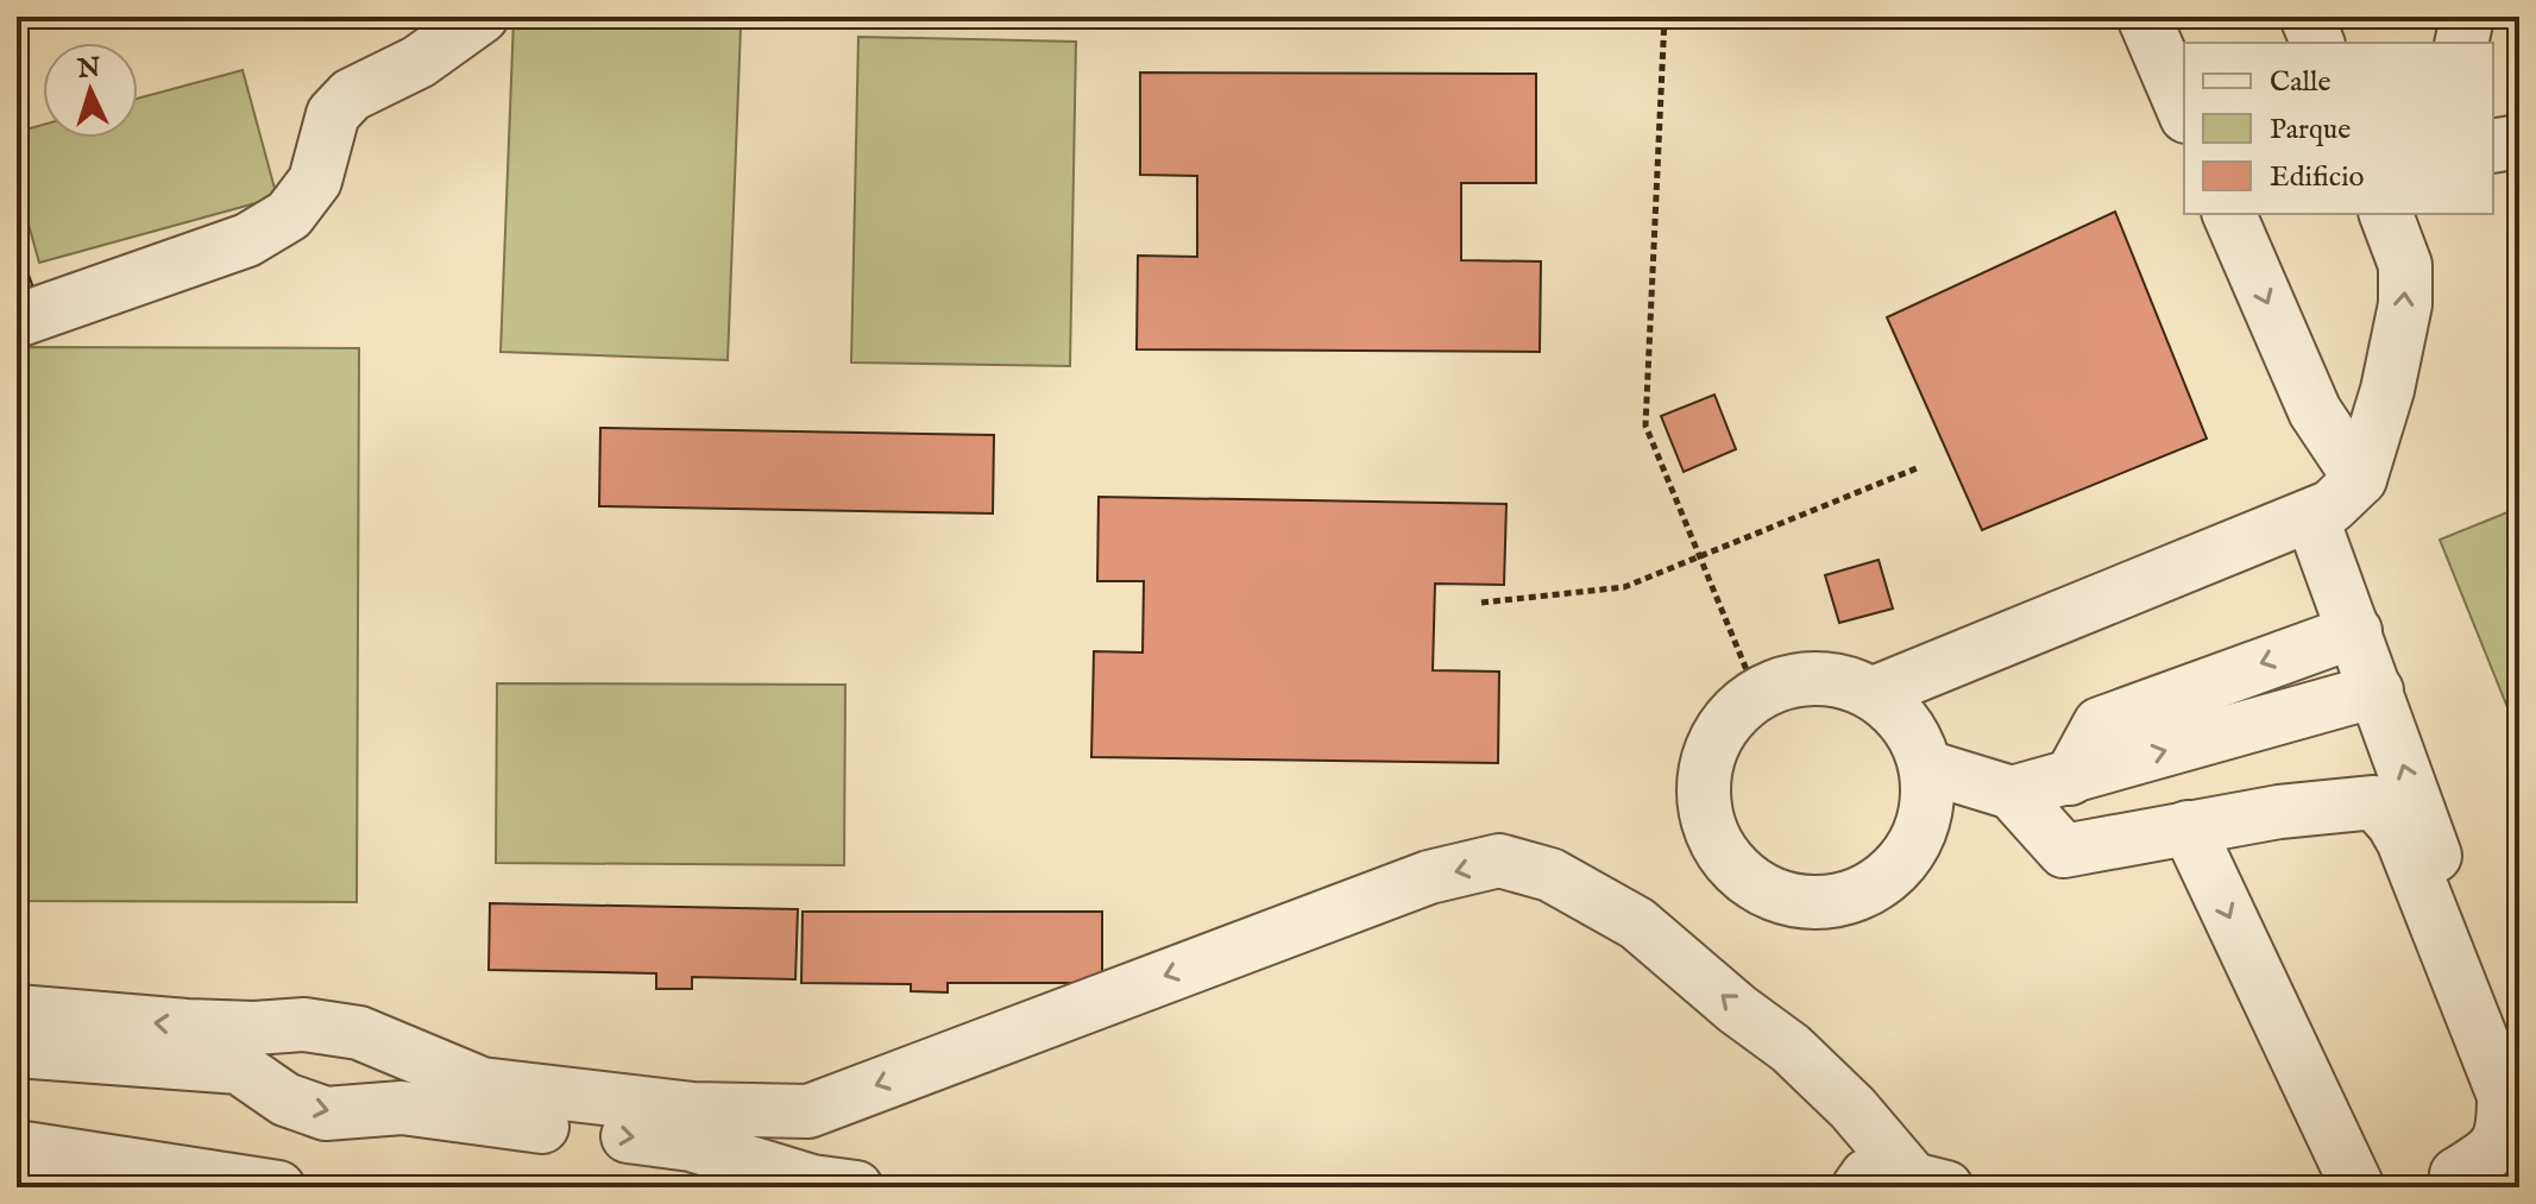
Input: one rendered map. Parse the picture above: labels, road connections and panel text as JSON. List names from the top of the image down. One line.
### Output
{"legend":["Calle","Parque","Edificio"],"north":"top"}
